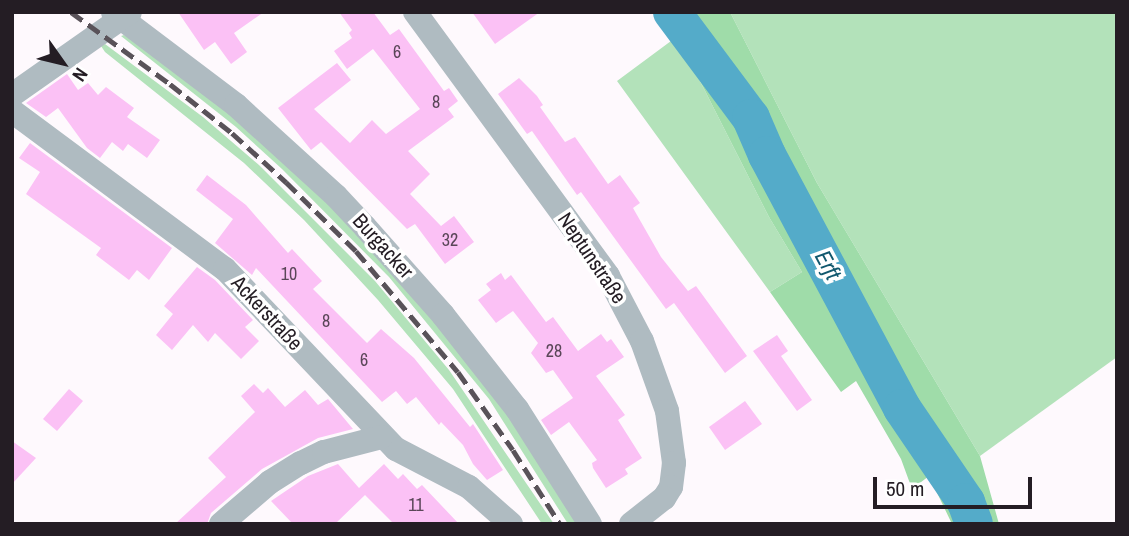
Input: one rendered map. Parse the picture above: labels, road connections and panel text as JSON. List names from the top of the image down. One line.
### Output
{"streets":{"street":["Burgacker","Neptunstraße","Ackerstraße"]},"water":["Erft"],"house_numbers":["6","8","32","10","8","28","6","11"],"scale_bar":"50 m","north":"bottom right"}
